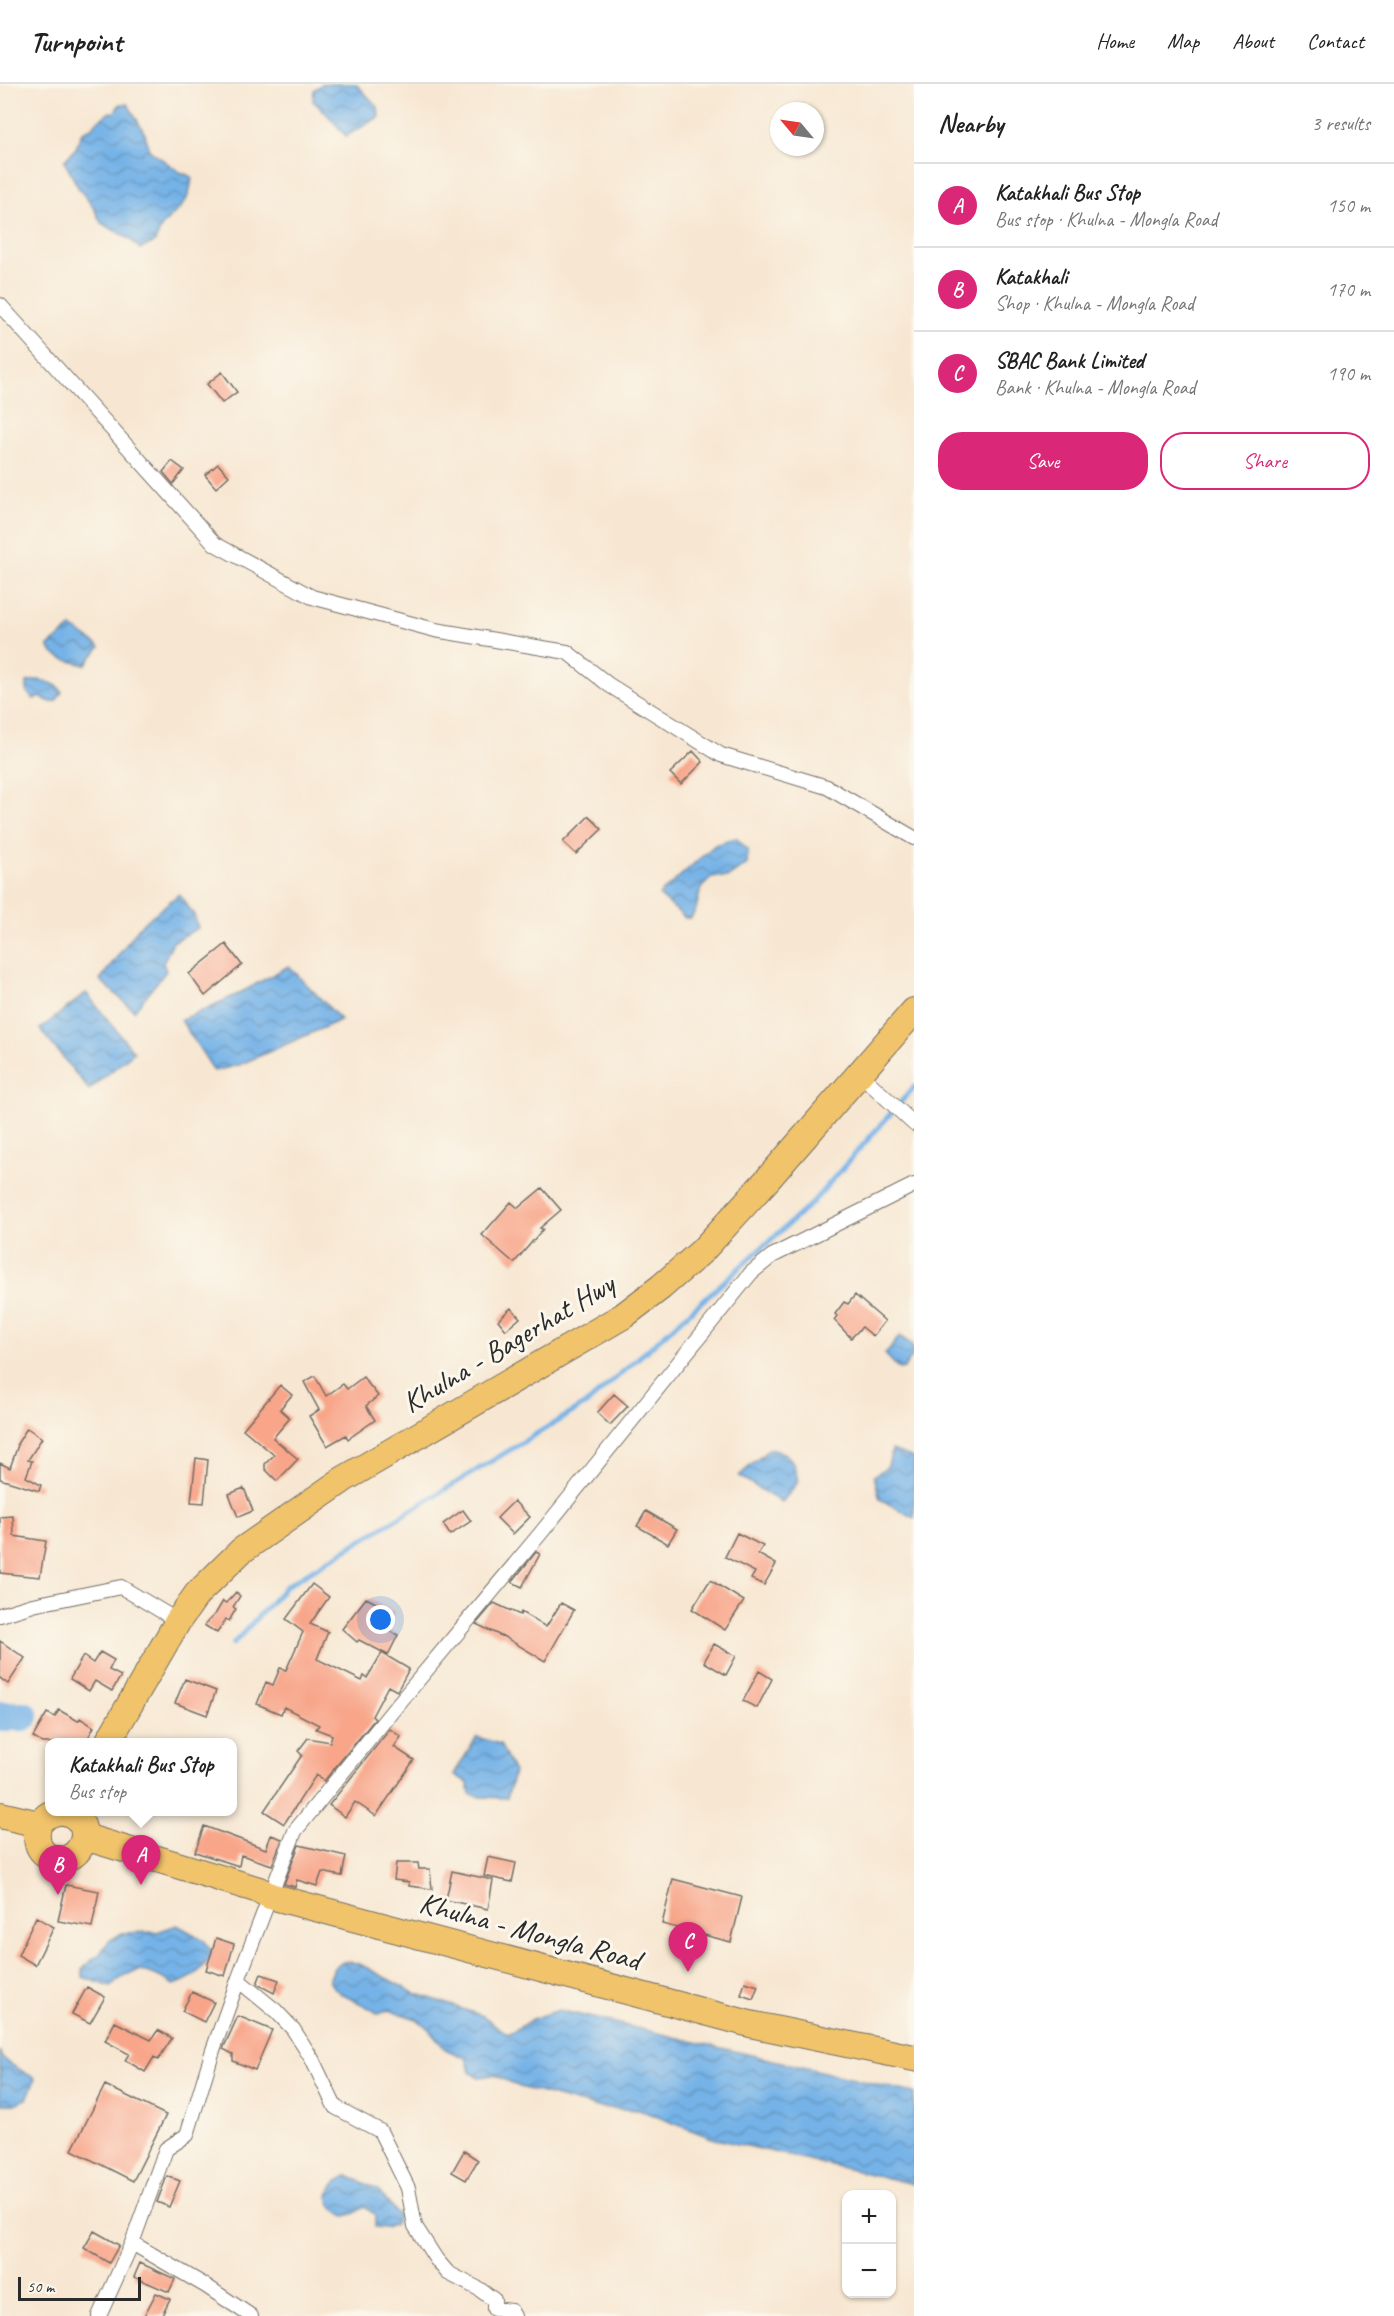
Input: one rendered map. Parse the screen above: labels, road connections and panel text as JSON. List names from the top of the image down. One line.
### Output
{"streets":{"highway":["Khulna - Bagerhat Hwy","Khulna - Mongla Road"]},"scale_bar":"50 m","north":"top left","page":{"header":"Turnpoint","nav":["Home","Map","About","Contact"],"heading":["Nearby","3 results"],"list":[{"mark":"A","name":"Katakhali Bus Stop","note":"Bus stop · Khulna - Mongla Road","value":"150 m"},{"mark":"B","name":"Katakhali","note":"Shop · Khulna - Mongla Road","value":"170 m"},{"mark":"C","name":"SBAC Bank Limited","note":"Bank · Khulna - Mongla Road","value":"190 m"}],"buttons":["Save","Share"],"popup":["Katakhali Bus Stop","Bus stop"],"pins":["A","B","C"],"map_buttons":["+","−"],"scale":"50 m"}}
